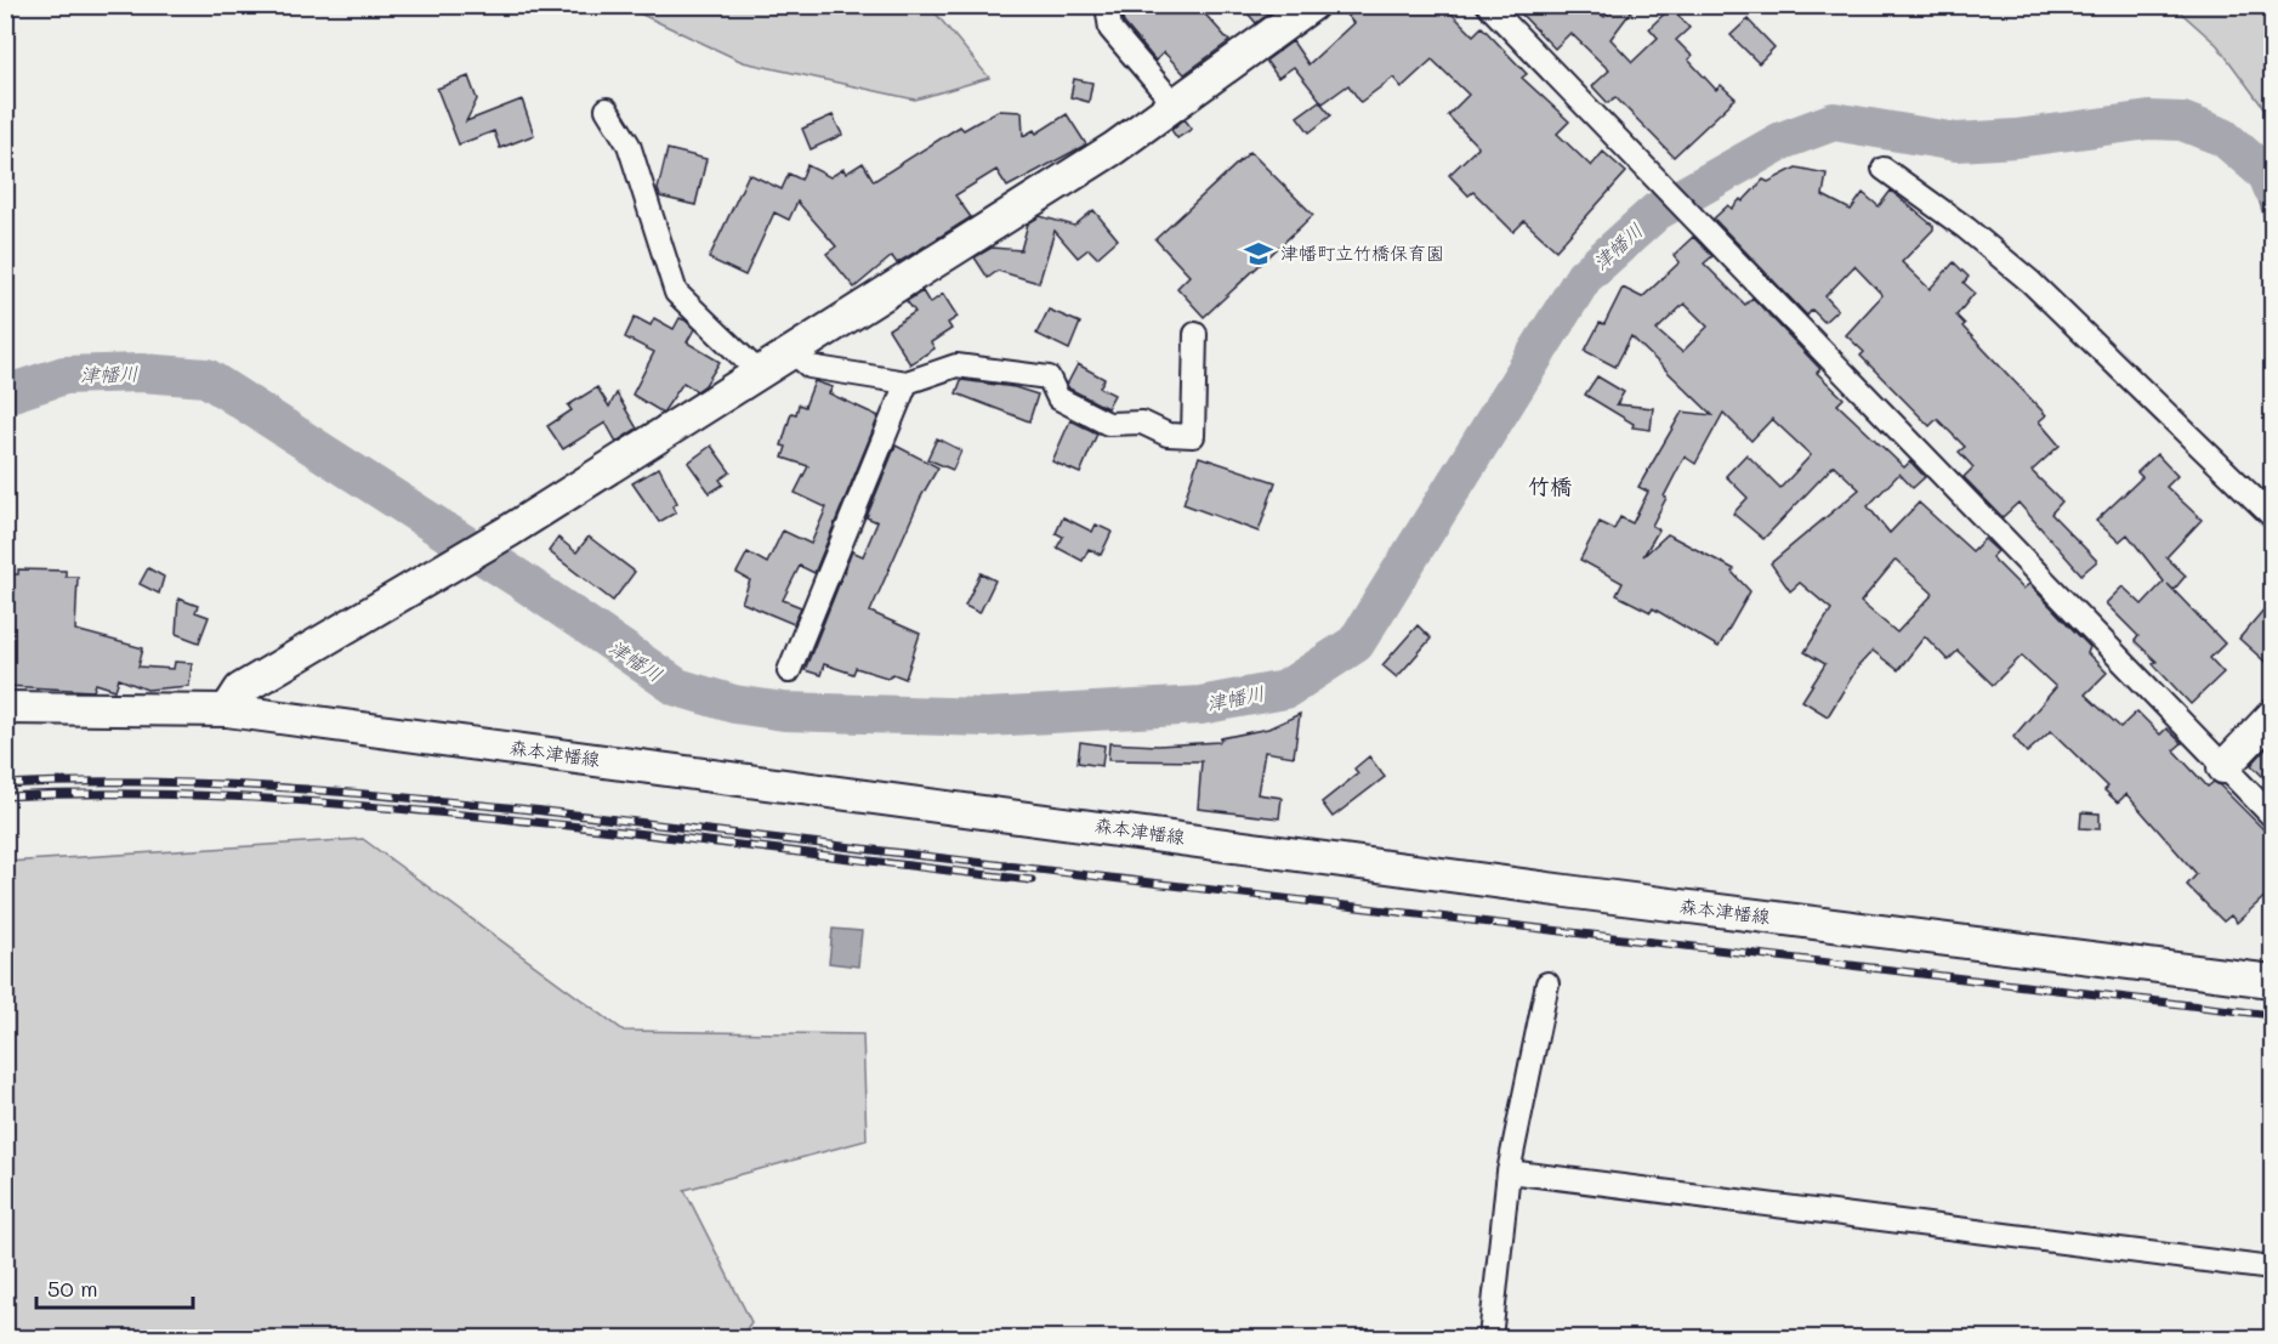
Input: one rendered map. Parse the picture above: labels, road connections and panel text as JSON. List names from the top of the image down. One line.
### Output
{"streets":{"main road":["森本津幡線"]},"districts":["竹橋"],"water":["津幡川"],"places":{"school or university":["津幡町立竹橋保育園"]},"scale_bar":"50 m"}
